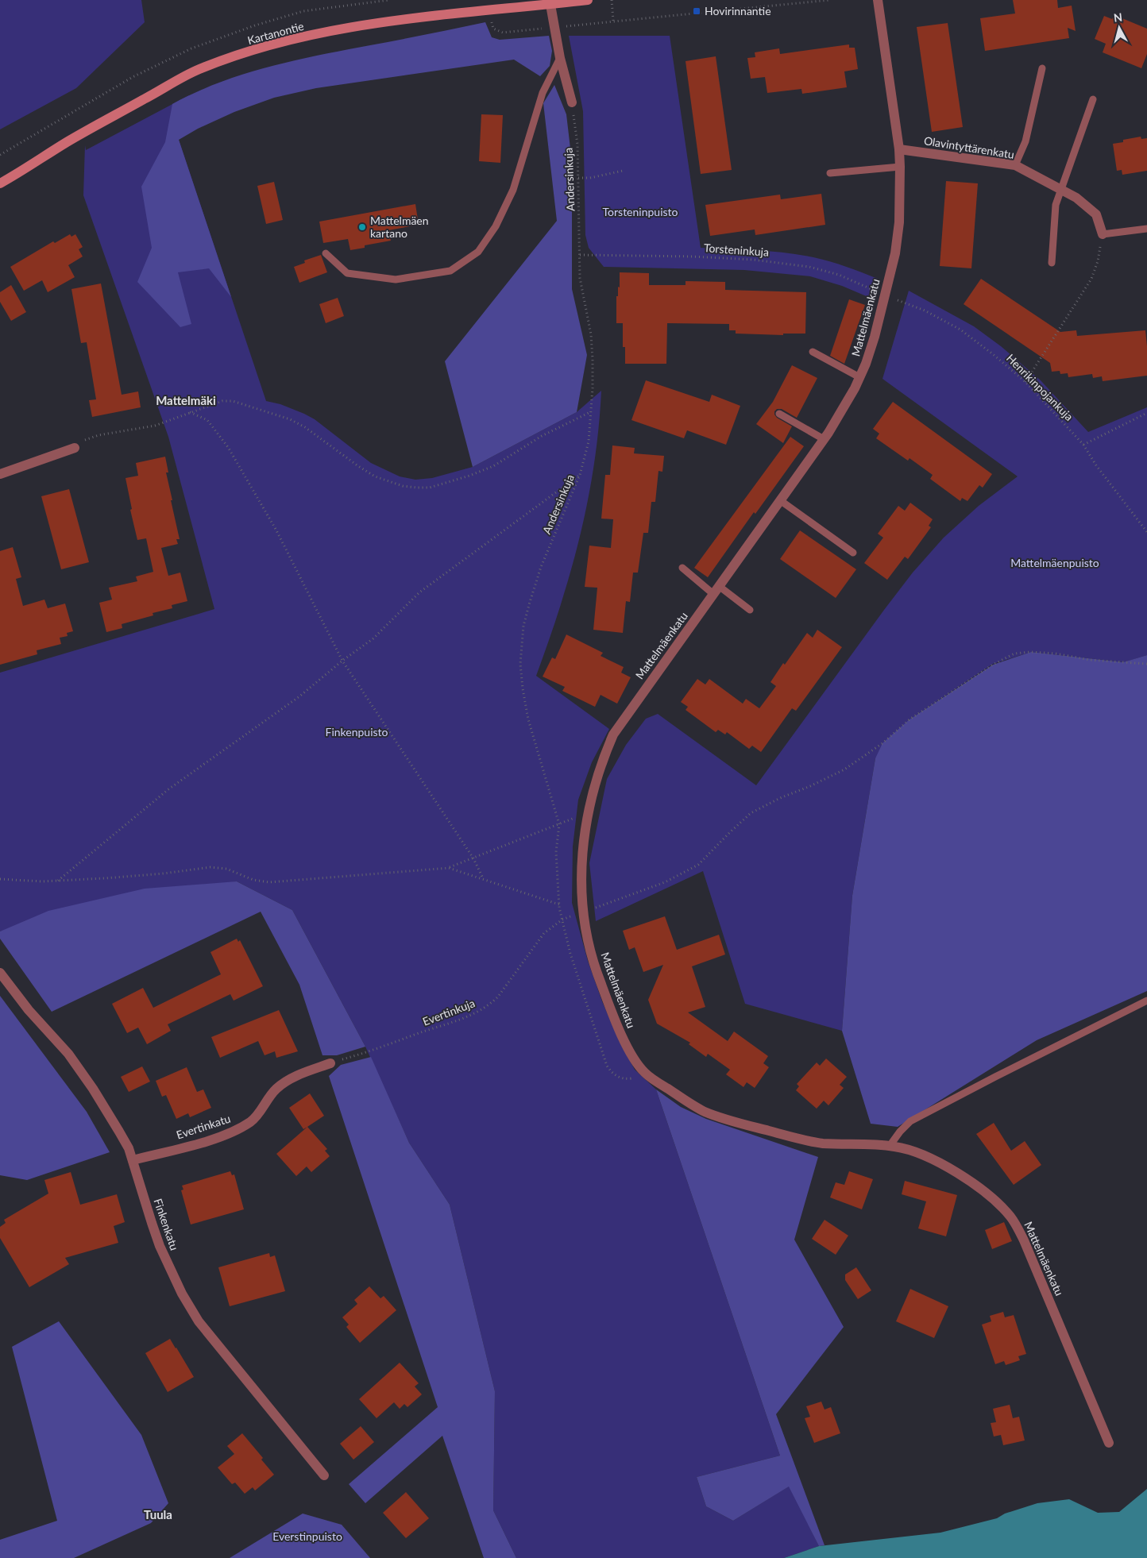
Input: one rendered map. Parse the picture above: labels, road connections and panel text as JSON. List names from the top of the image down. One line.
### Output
{"streets":{"street":["Kartanontie","Olavintyttärenkatu","Mattelmäenkatu","Evertinkatu","Finkenkatu"],"path":["Andersinkuja","Torsteninkuja","Henrikinpojankuja","Evertinkuja"]},"crossings":[["Olavintyttärenkatu","Mattelmäenkatu"],["Andersinkuja","Torsteninkuja"],["Andersinkuja","Mattelmäenkatu"],["Andersinkuja","Evertinkuja"],["Torsteninkuja","Mattelmäenkatu"],["Torsteninkuja","Henrikinpojankuja"],["Mattelmäenkatu","Henrikinpojankuja"],["Mattelmäenkatu","Evertinkuja"],["Evertinkuja","Evertinkatu"],["Evertinkatu","Finkenkatu"]],"districts":["Mattelmäki","Tuula"],"parks":["Torsteninpuisto","Mattelmäenpuisto","Finkenpuisto","Everstinpuisto"],"places":{"transit":["Hovirinnantie"],"other":["Mattelmäen kartano"]},"north":"top"}
